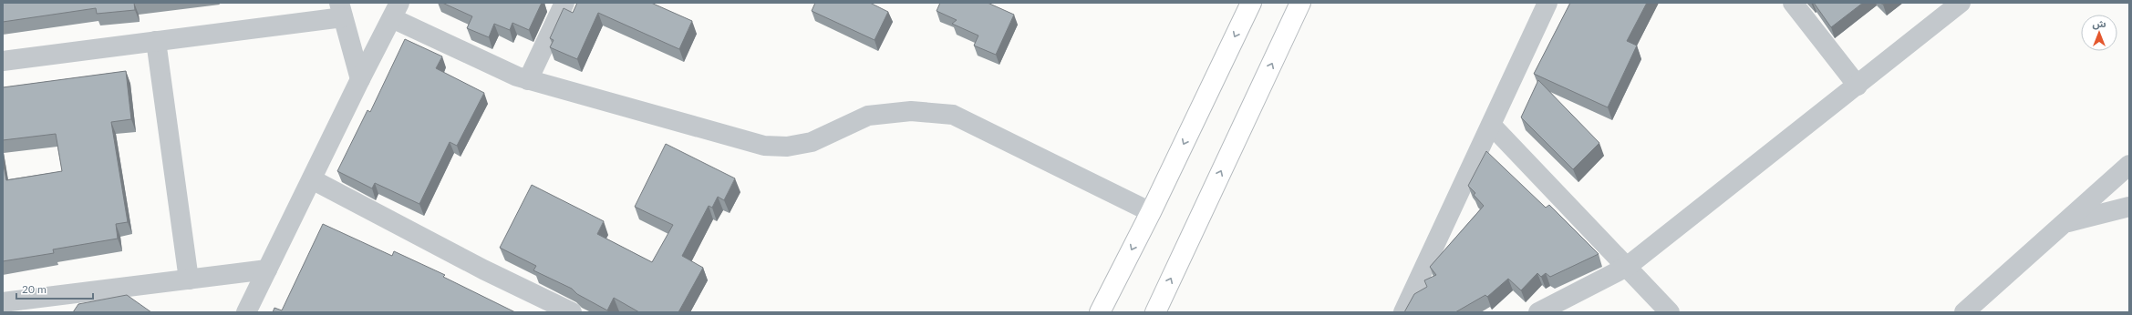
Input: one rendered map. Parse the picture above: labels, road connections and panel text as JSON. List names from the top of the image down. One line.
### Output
{"scale_bar":"20 m","north":"top"}
